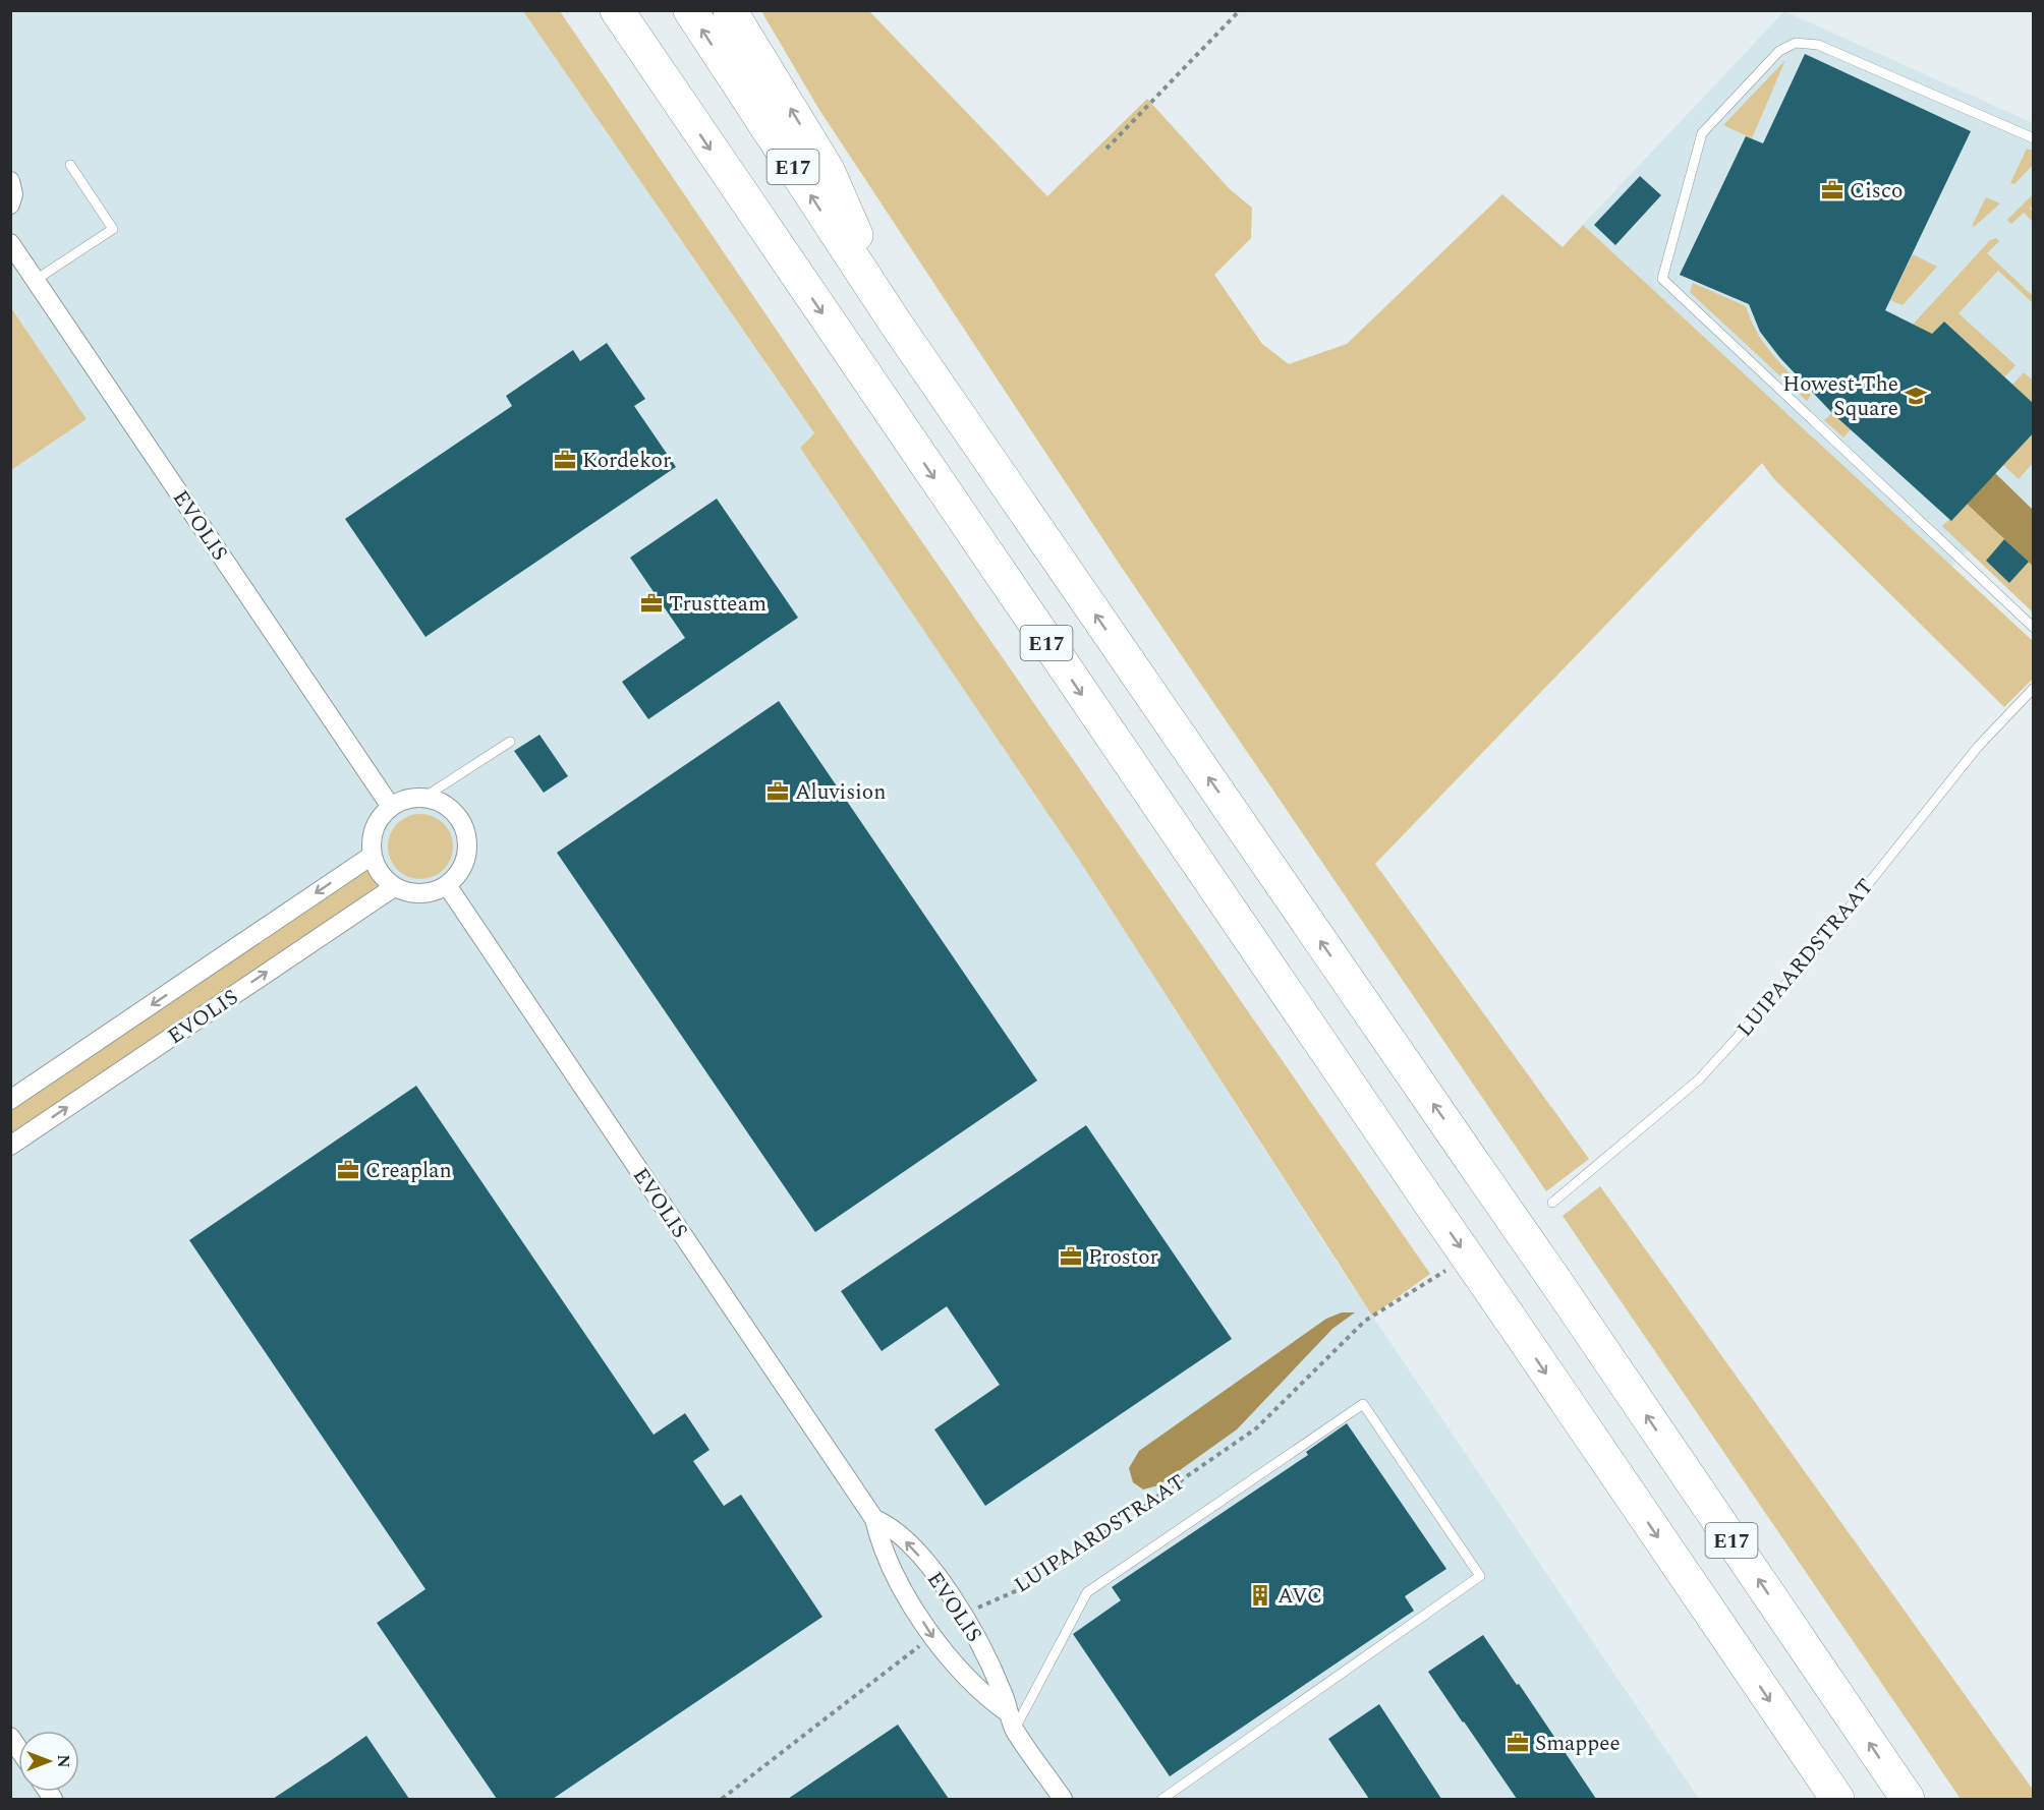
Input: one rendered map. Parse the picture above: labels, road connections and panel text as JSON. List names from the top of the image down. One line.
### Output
{"streets":{"highway":["E17"],"street":["EVOLIS"],"lane":["LUIPAARDSTRAAT"]},"crossings":[["EVOLIS","LUIPAARDSTRAAT"]],"places":{"office":["Cisco","Kordekor","Trustteam","Aluvision","Creaplan","Prostor","Smappee"],"school or university":["Howest-The Square"],"building":["AVC"]},"north":"right"}
